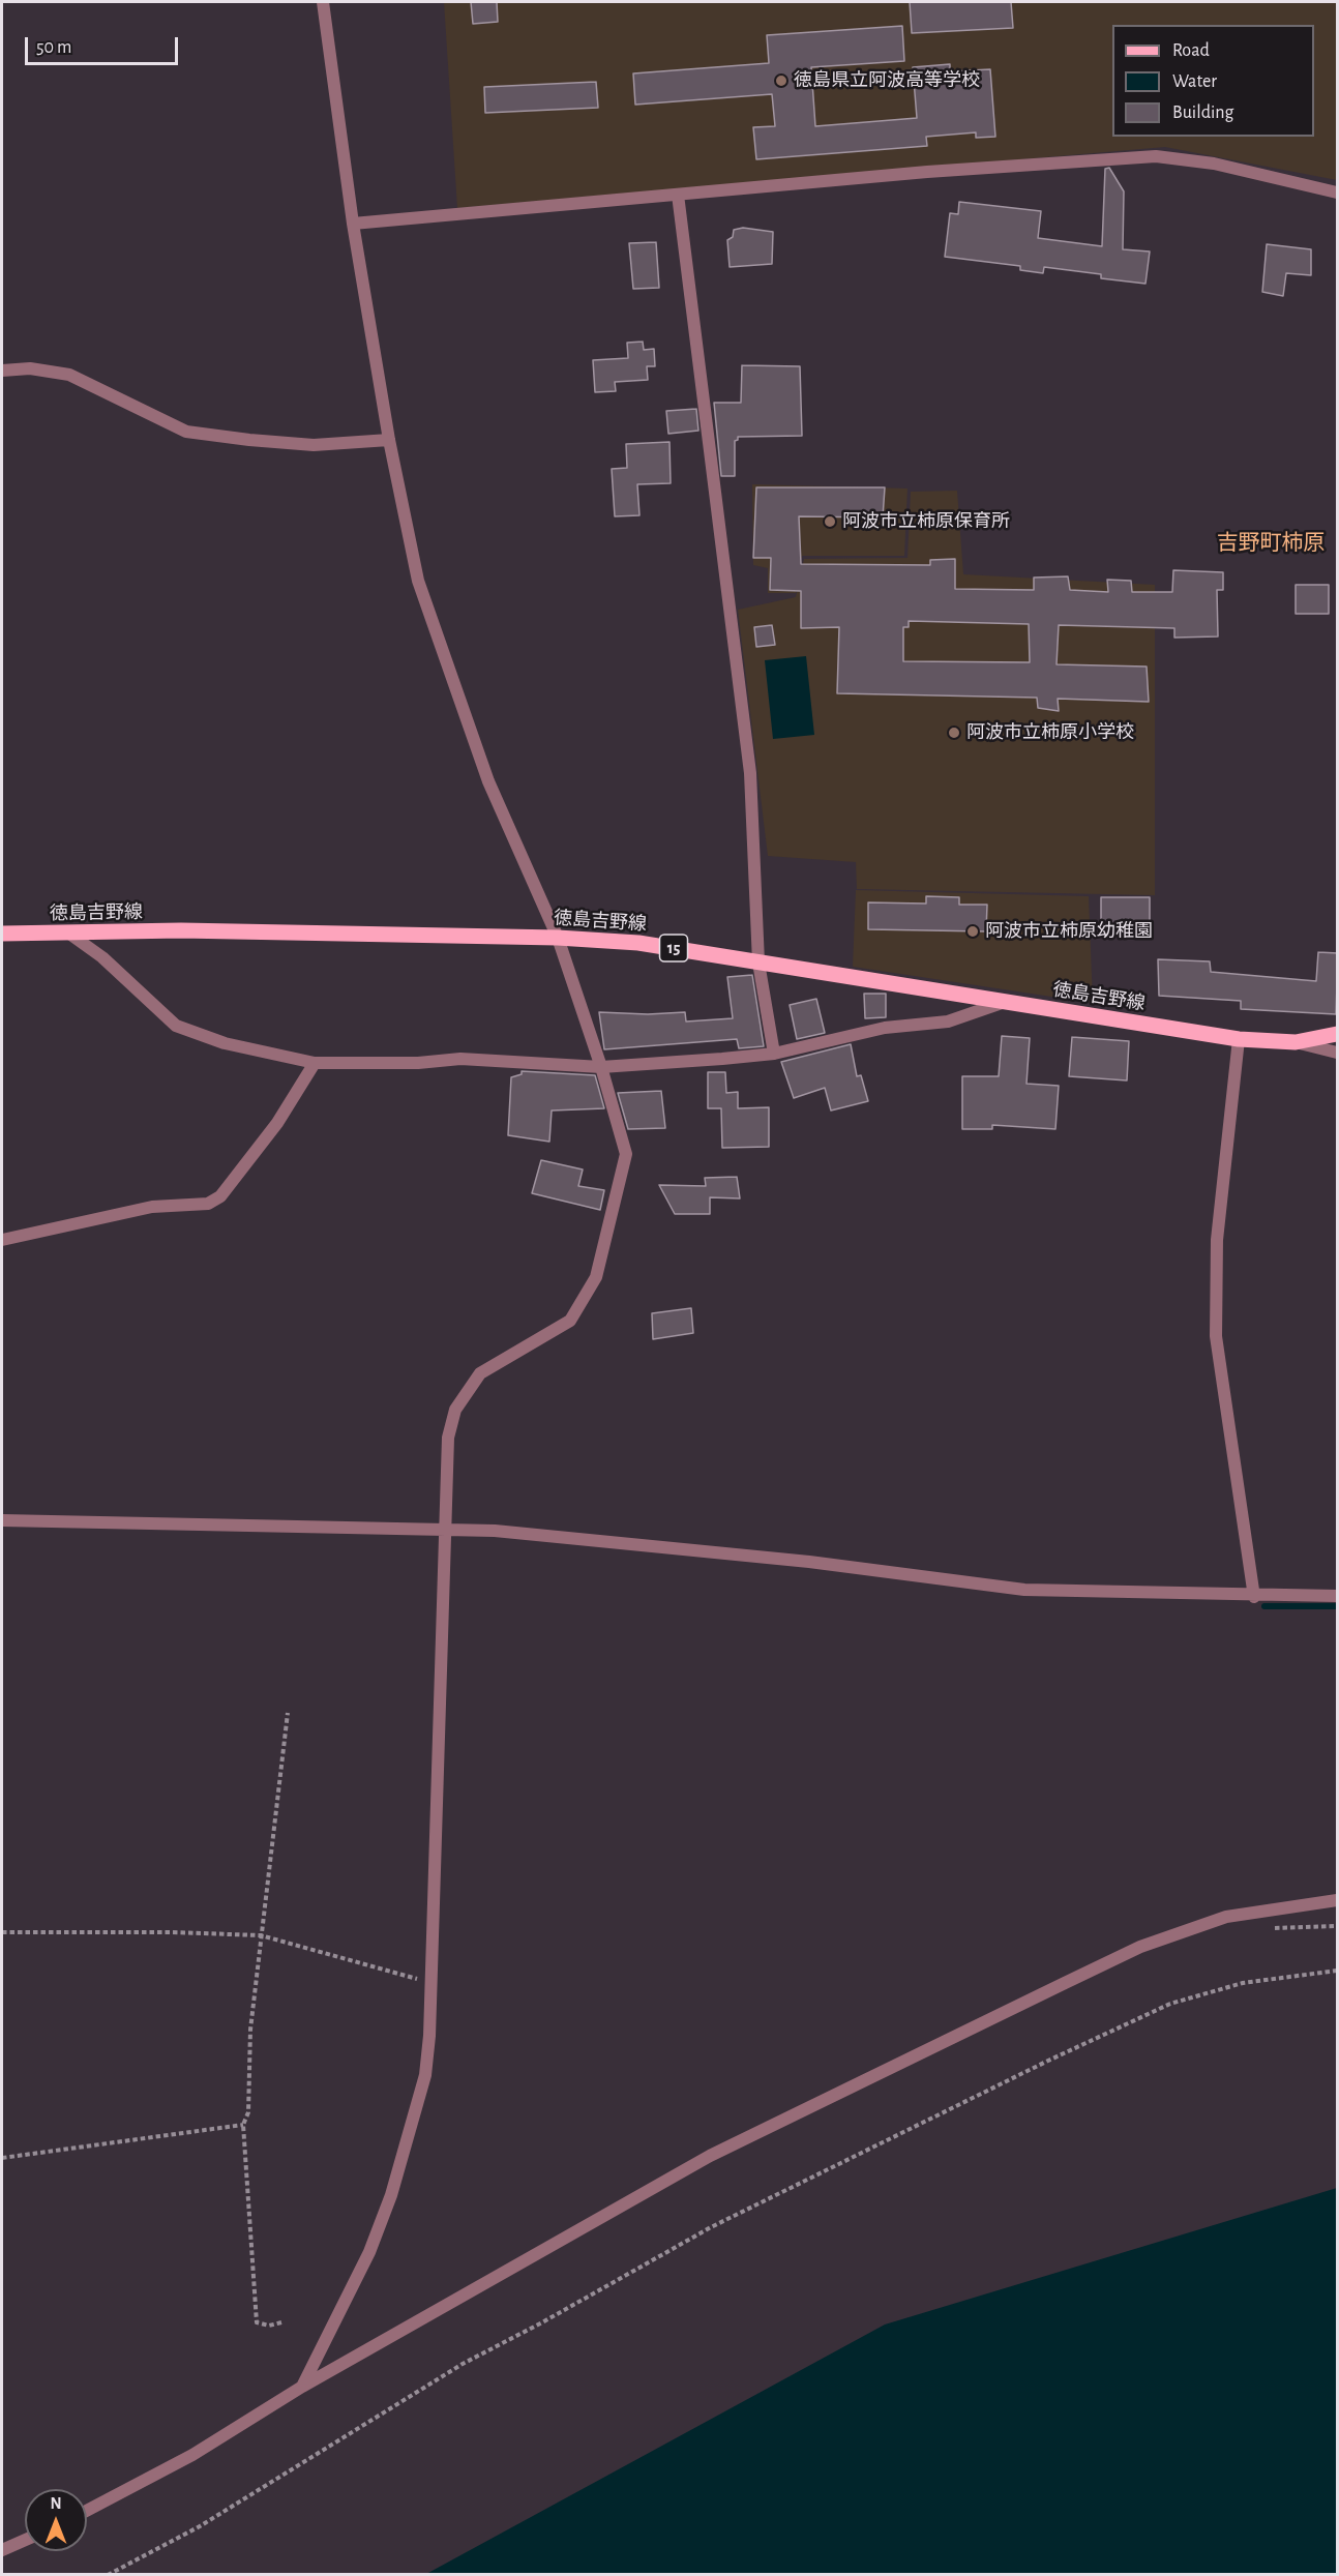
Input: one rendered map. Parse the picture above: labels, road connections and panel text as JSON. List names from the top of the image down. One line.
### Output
{"streets":{"main road":["徳島吉野線","15"]},"districts":["吉野町柿原"],"places":["徳島県立阿波高等学校","阿波市立柿原保育所","阿波市立柿原小学校","阿波市立柿原幼稚園"],"legend":["Road","Water","Building"],"scale_bar":"50 m","north":"top"}
